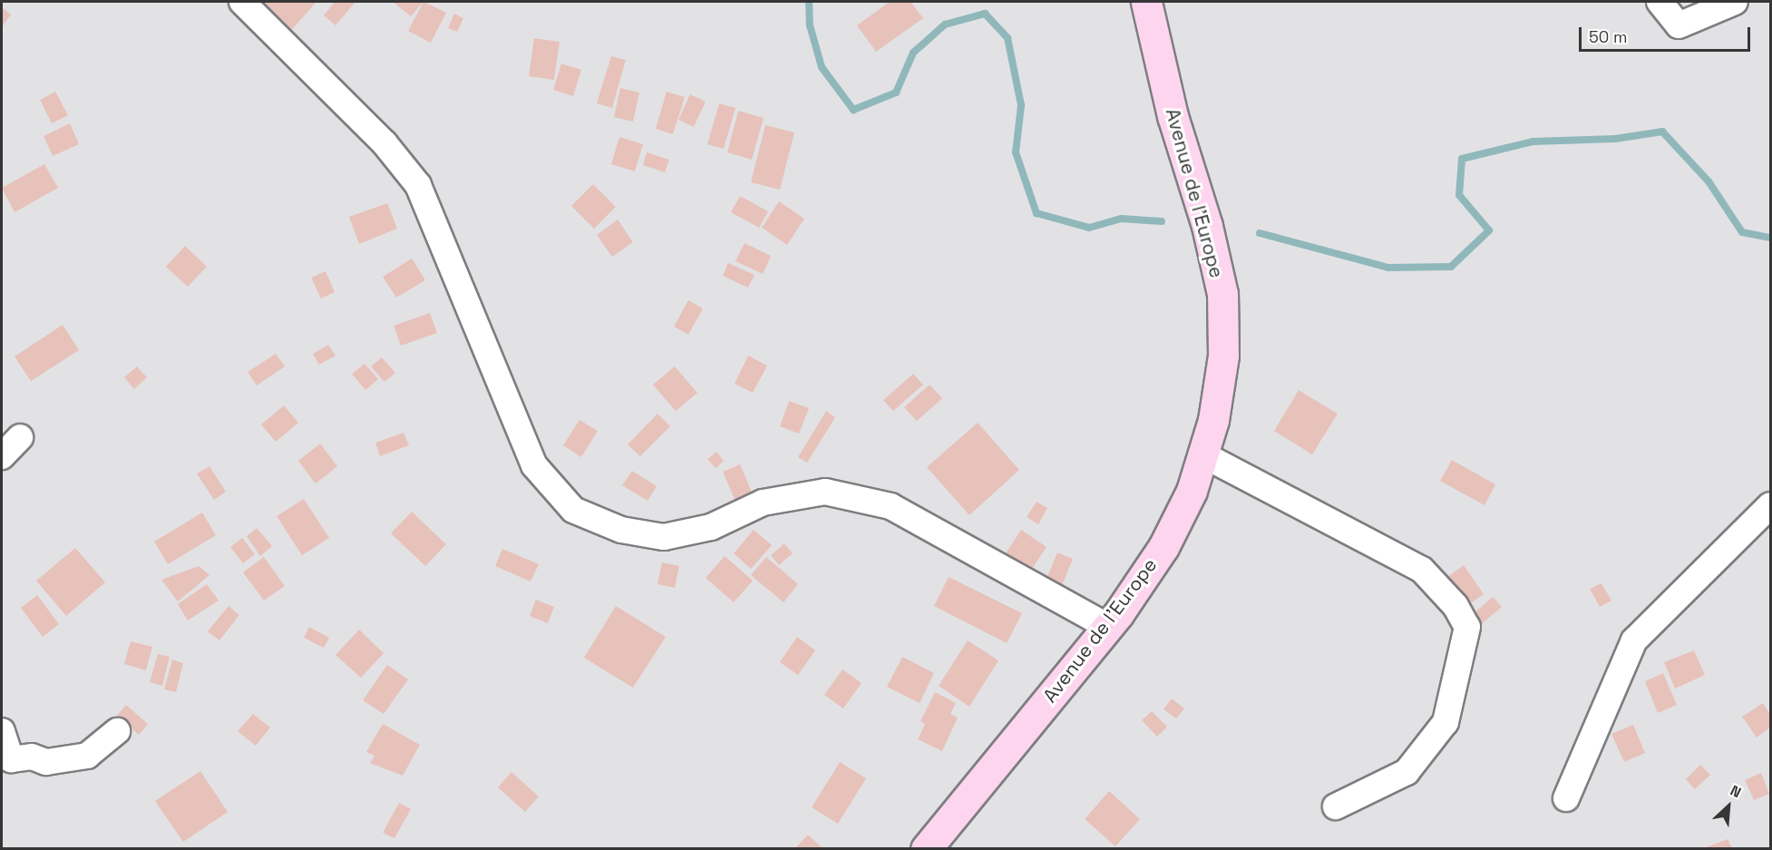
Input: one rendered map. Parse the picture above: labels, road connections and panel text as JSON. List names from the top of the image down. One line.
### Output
{"streets":{"main road":["Avenue de l'Europe"]},"scale_bar":"50 m","north":"top right"}
